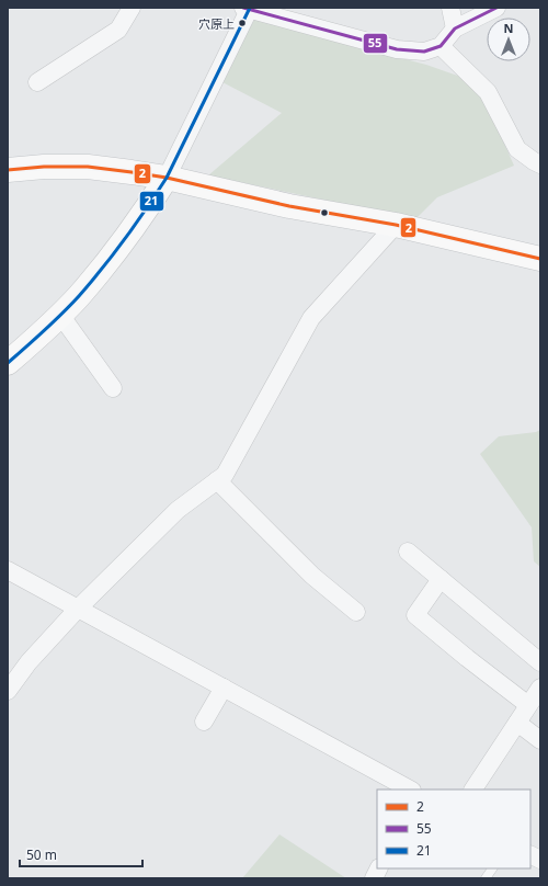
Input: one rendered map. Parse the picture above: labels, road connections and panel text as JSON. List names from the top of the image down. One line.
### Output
{"places":["穴原上"],"lines":["transit line 55","transit line 21","transit line 2"],"legend":["2","55","21"],"scale_bar":"50 m","north":"top"}
